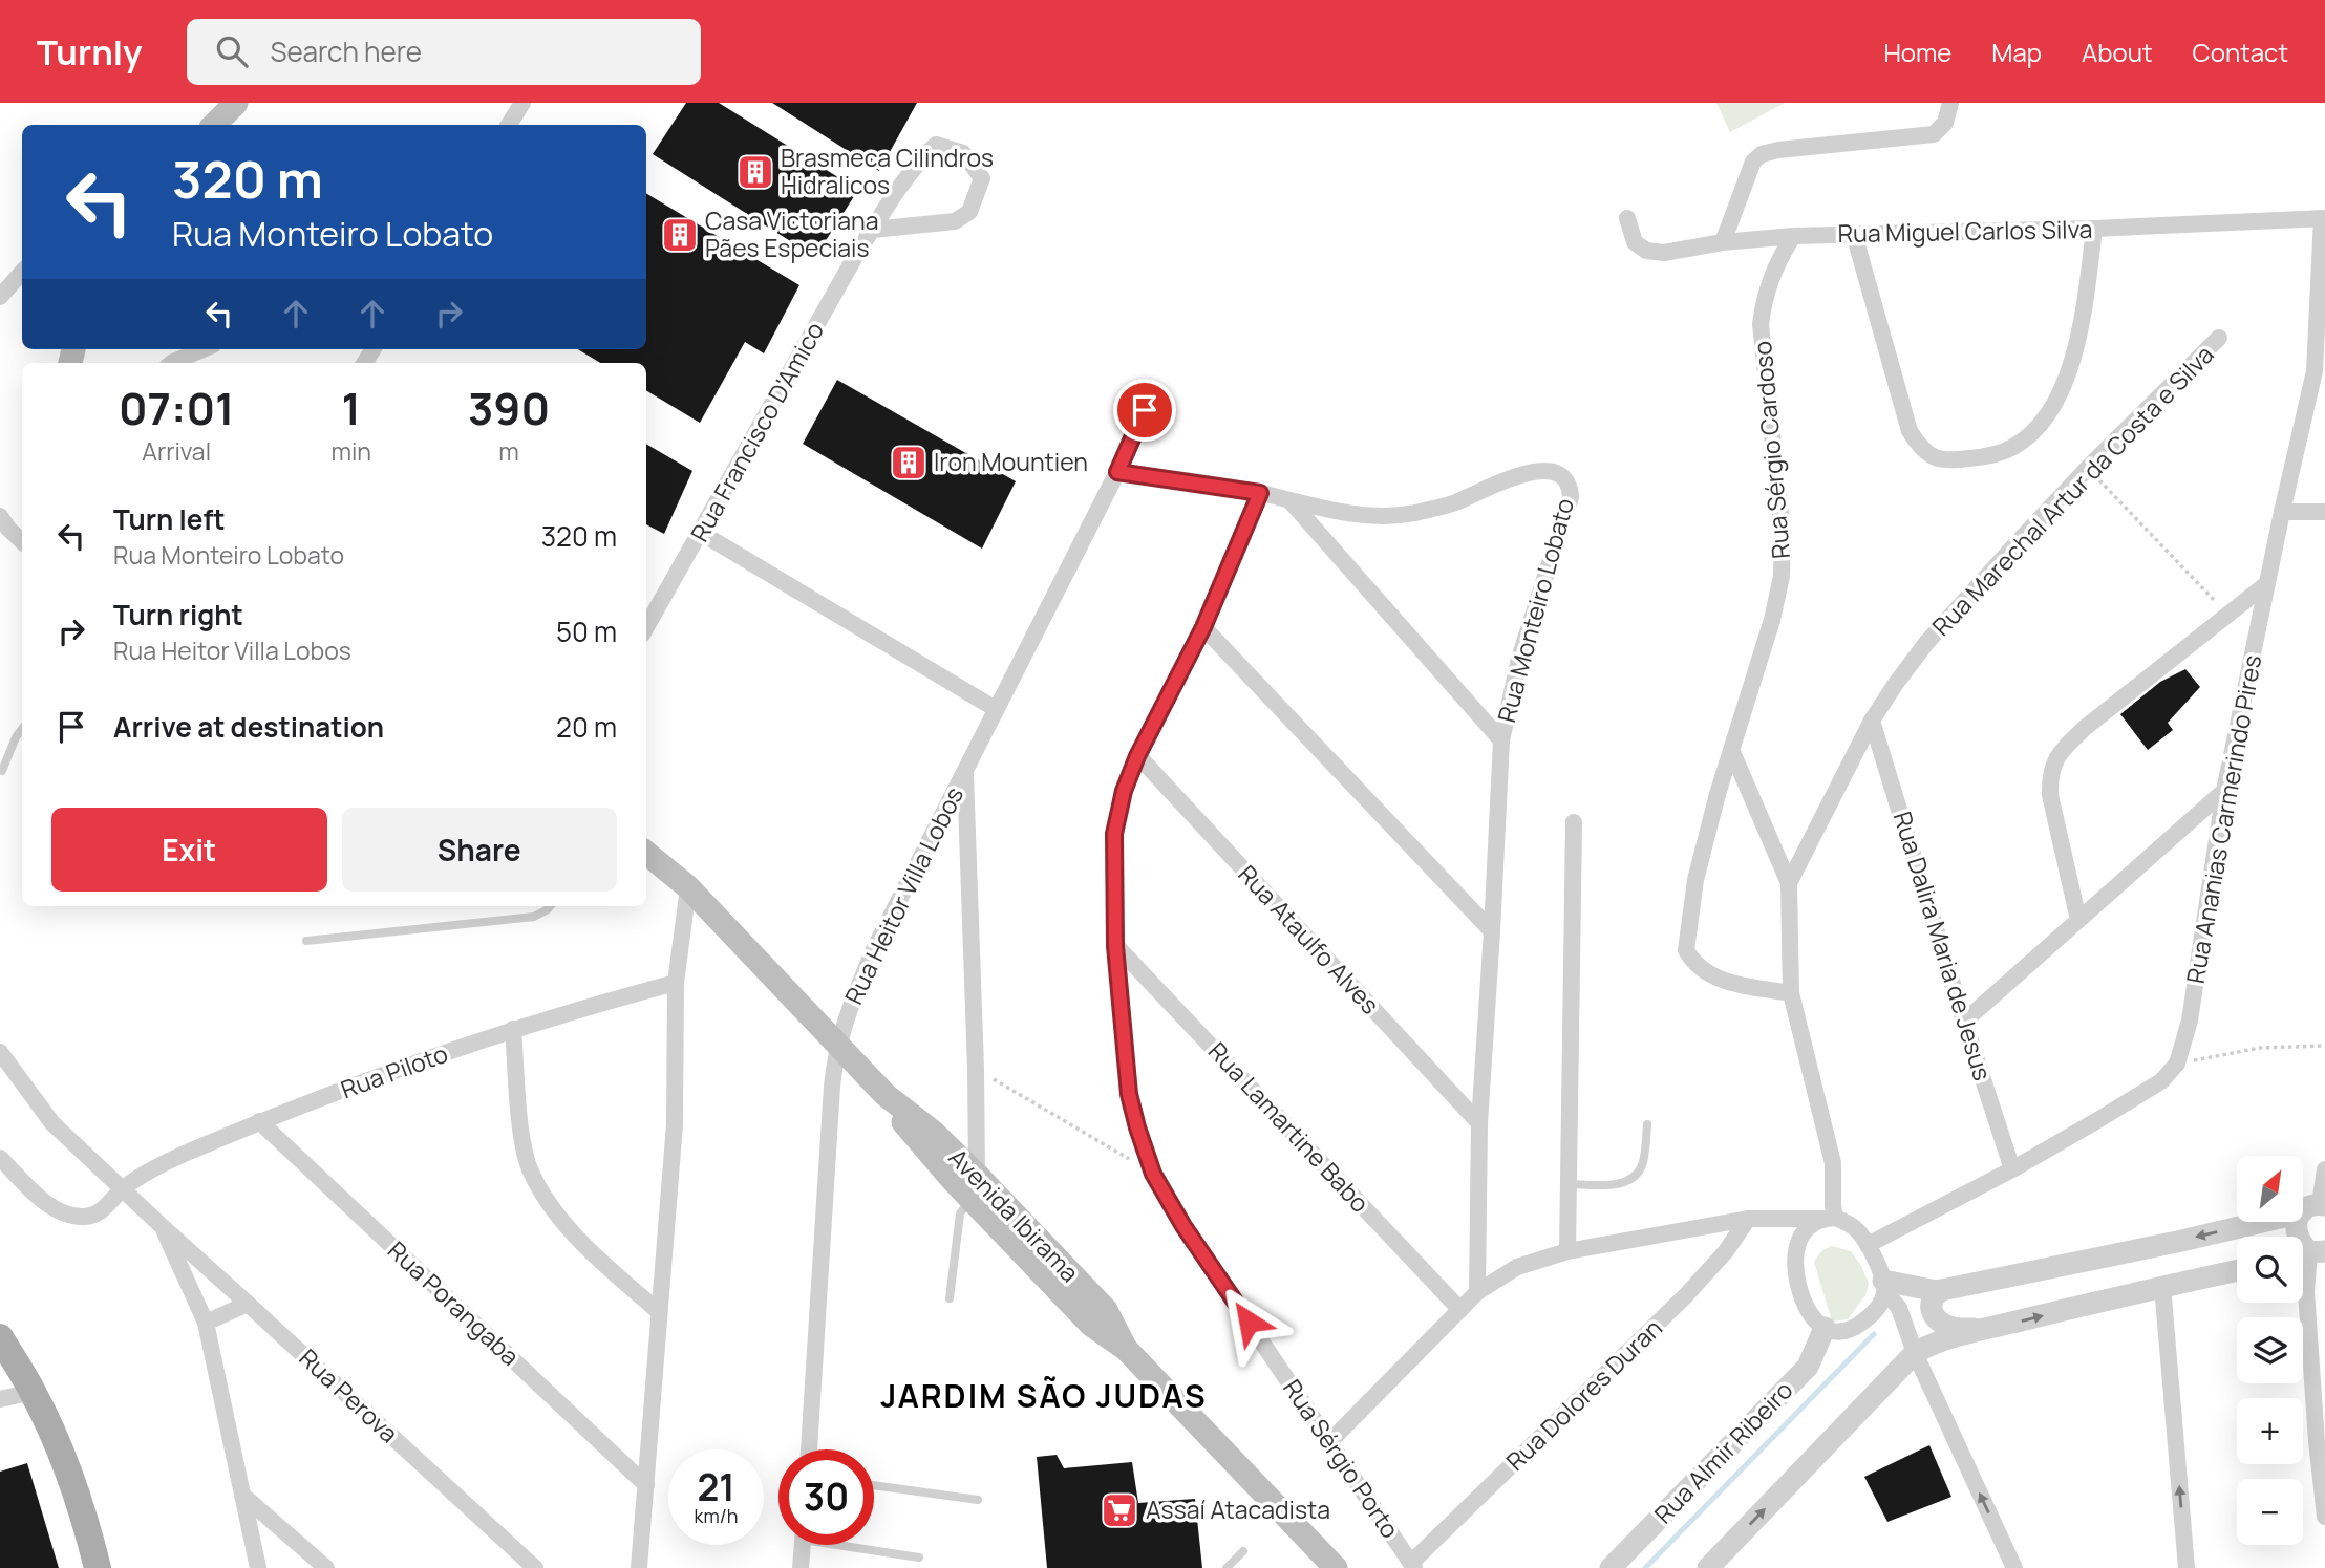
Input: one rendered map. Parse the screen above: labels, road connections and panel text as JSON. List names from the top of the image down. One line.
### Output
{"streets":{"main road":["Avenida Ibirama"],"street":["Rua Miguel Carlos Silva","Rua Francisco D'Amico","Rua Sérgio Cardoso","Rua Marechal Artur da Costa e Silva","Rua Monteiro Lobato","Rua Ananias Carmerindo Pires","Rua Heitor Villa Lobos","Rua Ataulfo Alves","Rua Dalira Maria de Jesus","Rua Piloto","Rua Lamartine Babo","Rua Porangaba","Rua Dolores Duran","Rua Perova","Rua Almir Ribeiro","Rua Sérgio Porto"]},"crossings":[["Rua Miguel Carlos Silva","Rua Sérgio Cardoso"],["Rua Miguel Carlos Silva","Rua Ananias Carmerindo Pires"],["Rua Sérgio Cardoso","Rua Marechal Artur da Costa e Silva"],["Rua Marechal Artur da Costa e Silva","Rua Dalira Maria de Jesus"],["Rua Marechal Artur da Costa e Silva","Rua Almir Ribeiro"],["Rua Monteiro Lobato","Rua Heitor Villa Lobos"],["Rua Monteiro Lobato","Rua Ataulfo Alves"],["Rua Monteiro Lobato","Rua Sérgio Porto"],["Rua Heitor Villa Lobos","Avenida Ibirama"],["Rua Ataulfo Alves","Rua Sérgio Porto"],["Rua Piloto","Rua Porangaba"],["Rua Piloto","Rua Perova"],["Rua Lamartine Babo","Rua Sérgio Porto"],["Rua Dolores Duran","Rua Sérgio Porto"]],"districts":["JARDIM SÃO JUDAS"],"places":{"building":["Brasmeca Cilindros Hidralicos","Casa Victoriana Pães Especiais","Iron Mountien"],"supermarket":["Assaí Atacadista"]},"north":"top right","page":{"header":"Turnly","search":"Search here","nav":["Home","Map","About","Contact"],"turn":["320 m","Rua Monteiro Lobato"],"eta":["07:01","Arrival","1","min","390","m"],"list":[{"name":"Turn left","note":"Rua Monteiro Lobato","value":"320 m"},{"name":"Turn right","note":"Rua Heitor Villa Lobos","value":"50 m"},{"name":"Arrive at destination","value":"20 m"}],"buttons":["Exit","Share"],"map_buttons":["+","−"],"speed":"21 km/h","limit":"30"}}
